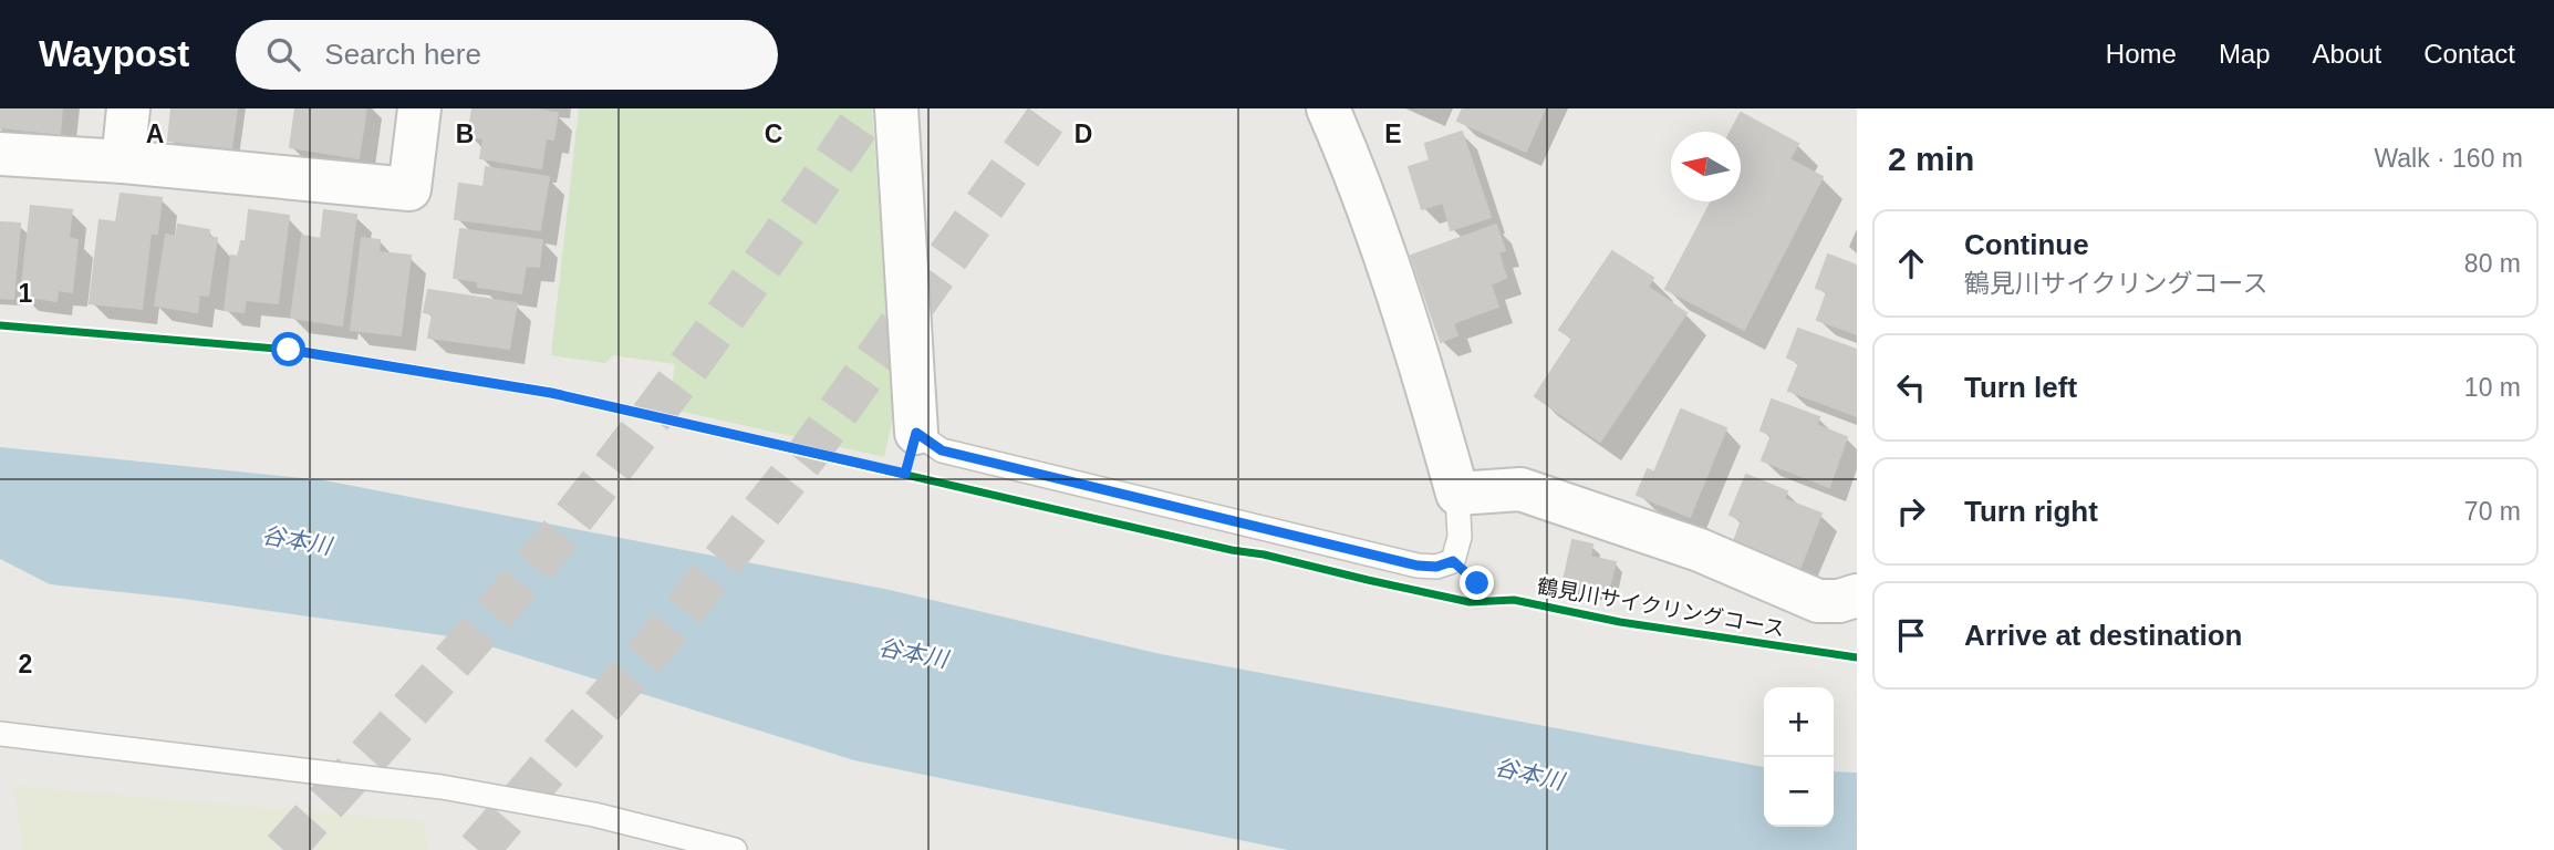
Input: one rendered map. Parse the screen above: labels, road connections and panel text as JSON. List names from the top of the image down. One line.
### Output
{"streets":{"cycle path":["鶴見川サイクリングコース"]},"water":["谷本川"],"north":"left","page":{"header":"Waypost","search":"Search here","nav":["Home","Map","About","Contact"],"heading":["2 min","Walk · 160 m"],"list":[["Continue","鶴見川サイクリングコース","80 m"],["Turn left","10 m"],["Turn right","70 m"],"Arrive at destination"],"map_buttons":["+","−"]},"grid":{"columns":["A","B","C","D","E"],"rows":["1","2"]}}
